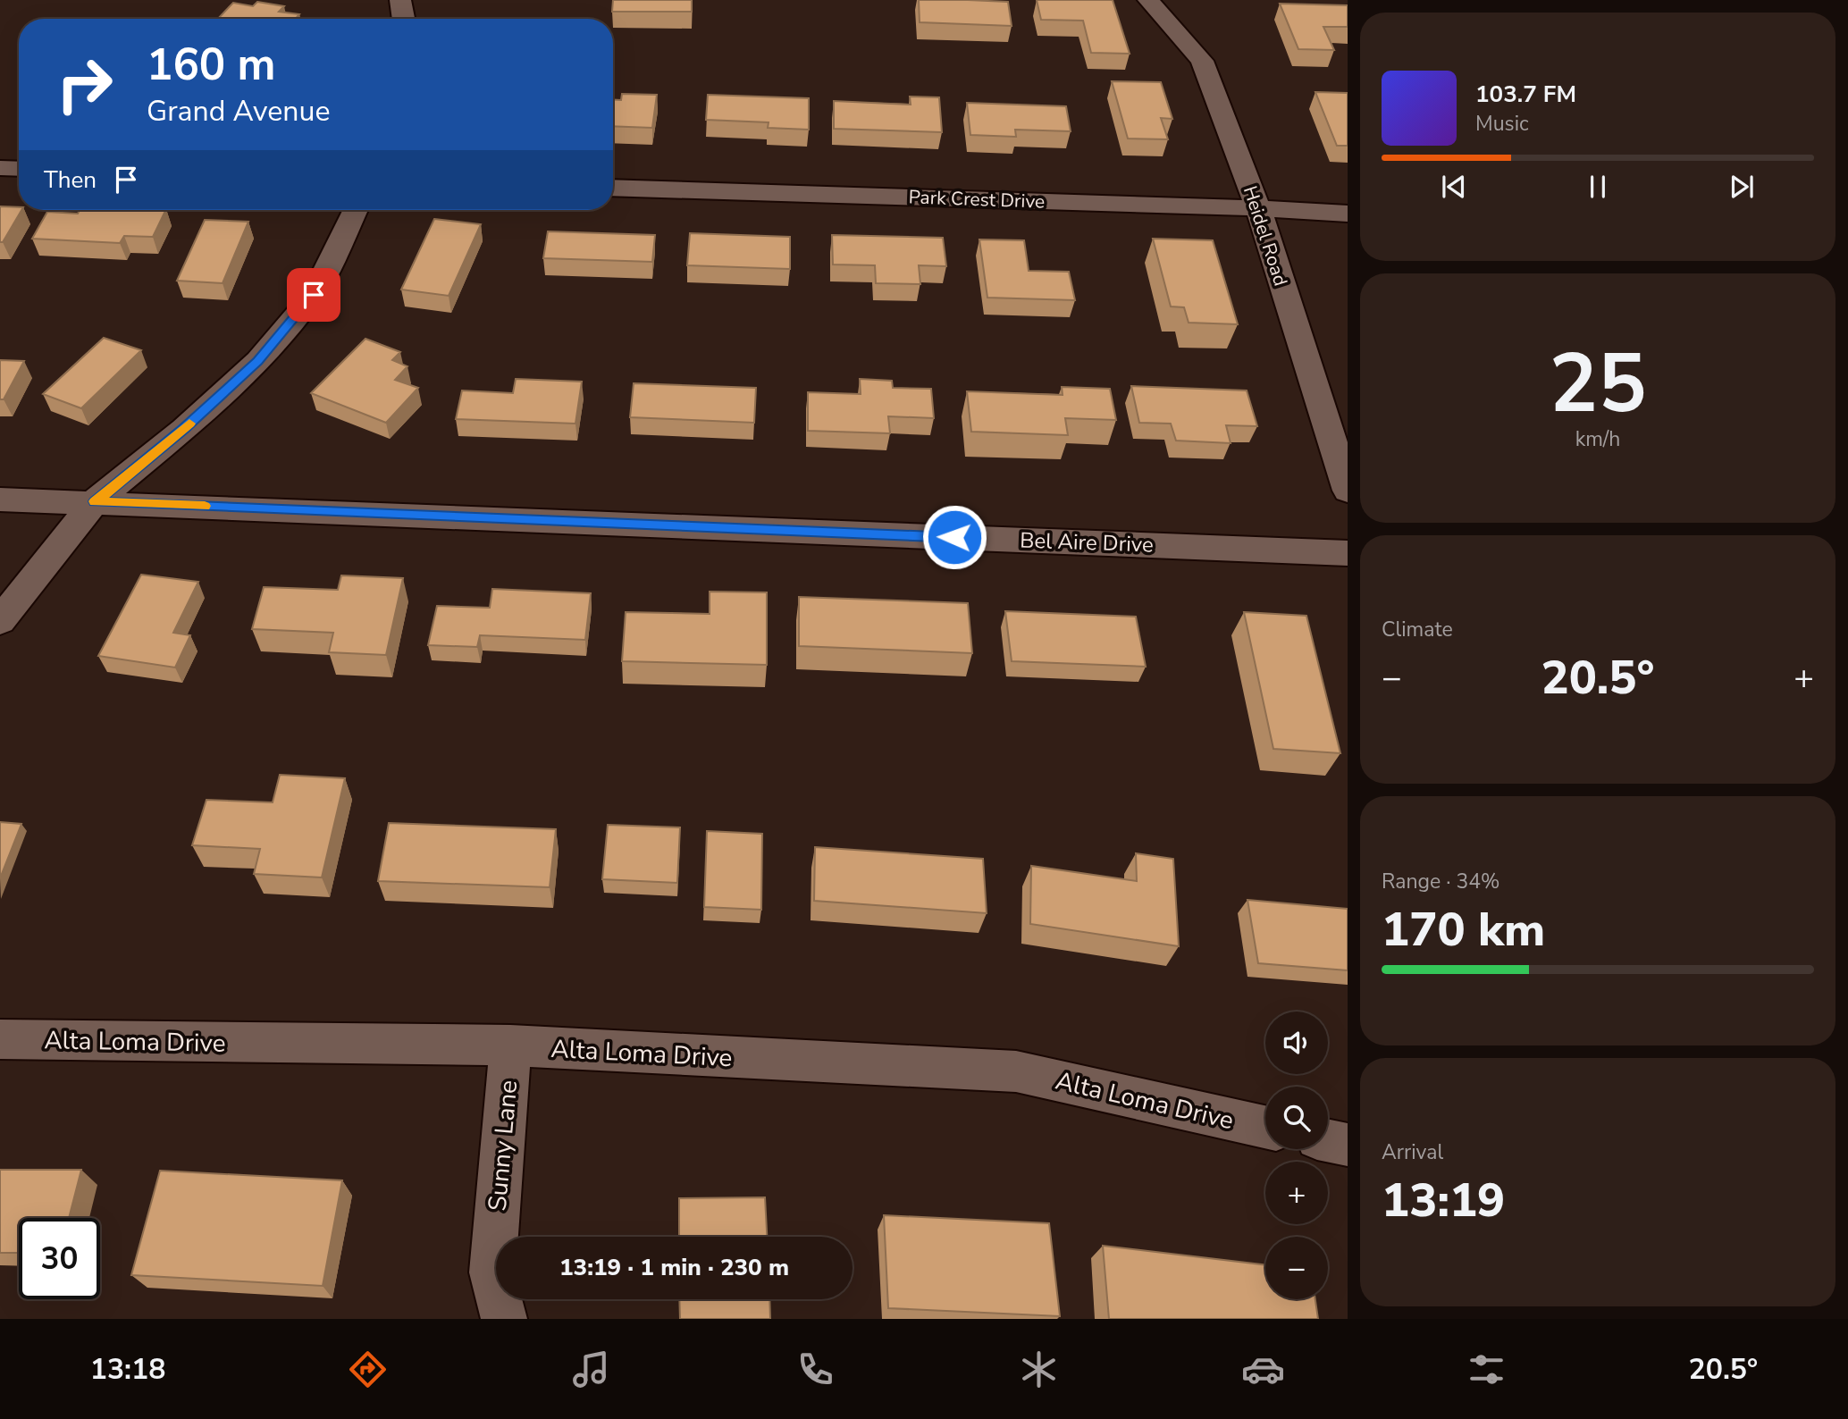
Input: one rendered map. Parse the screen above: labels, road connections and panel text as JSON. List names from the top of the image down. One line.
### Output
{"streets":{"street":["Park Crest Drive","Heidel Road","Bel Aire Drive","Alta Loma Drive","Sunny Lane"]},"crossings":[["Park Crest Drive","Heidel Road"],["Alta Loma Drive","Sunny Lane"]],"page":{"turn":["160 m","Grand Avenue"],"song":["103.7 FM","Music"],"then":"Then","tile":[["25","km/h"],"Climate",["Range · 34%","170 km"],["Arrival","13:19"]],"heat":["−","20.5°","+"],"map_buttons":["+","−"],"limit":"30","trip":"13:19 · 1 min · 230 m","tabs":["13:18","20.5°"]}}
